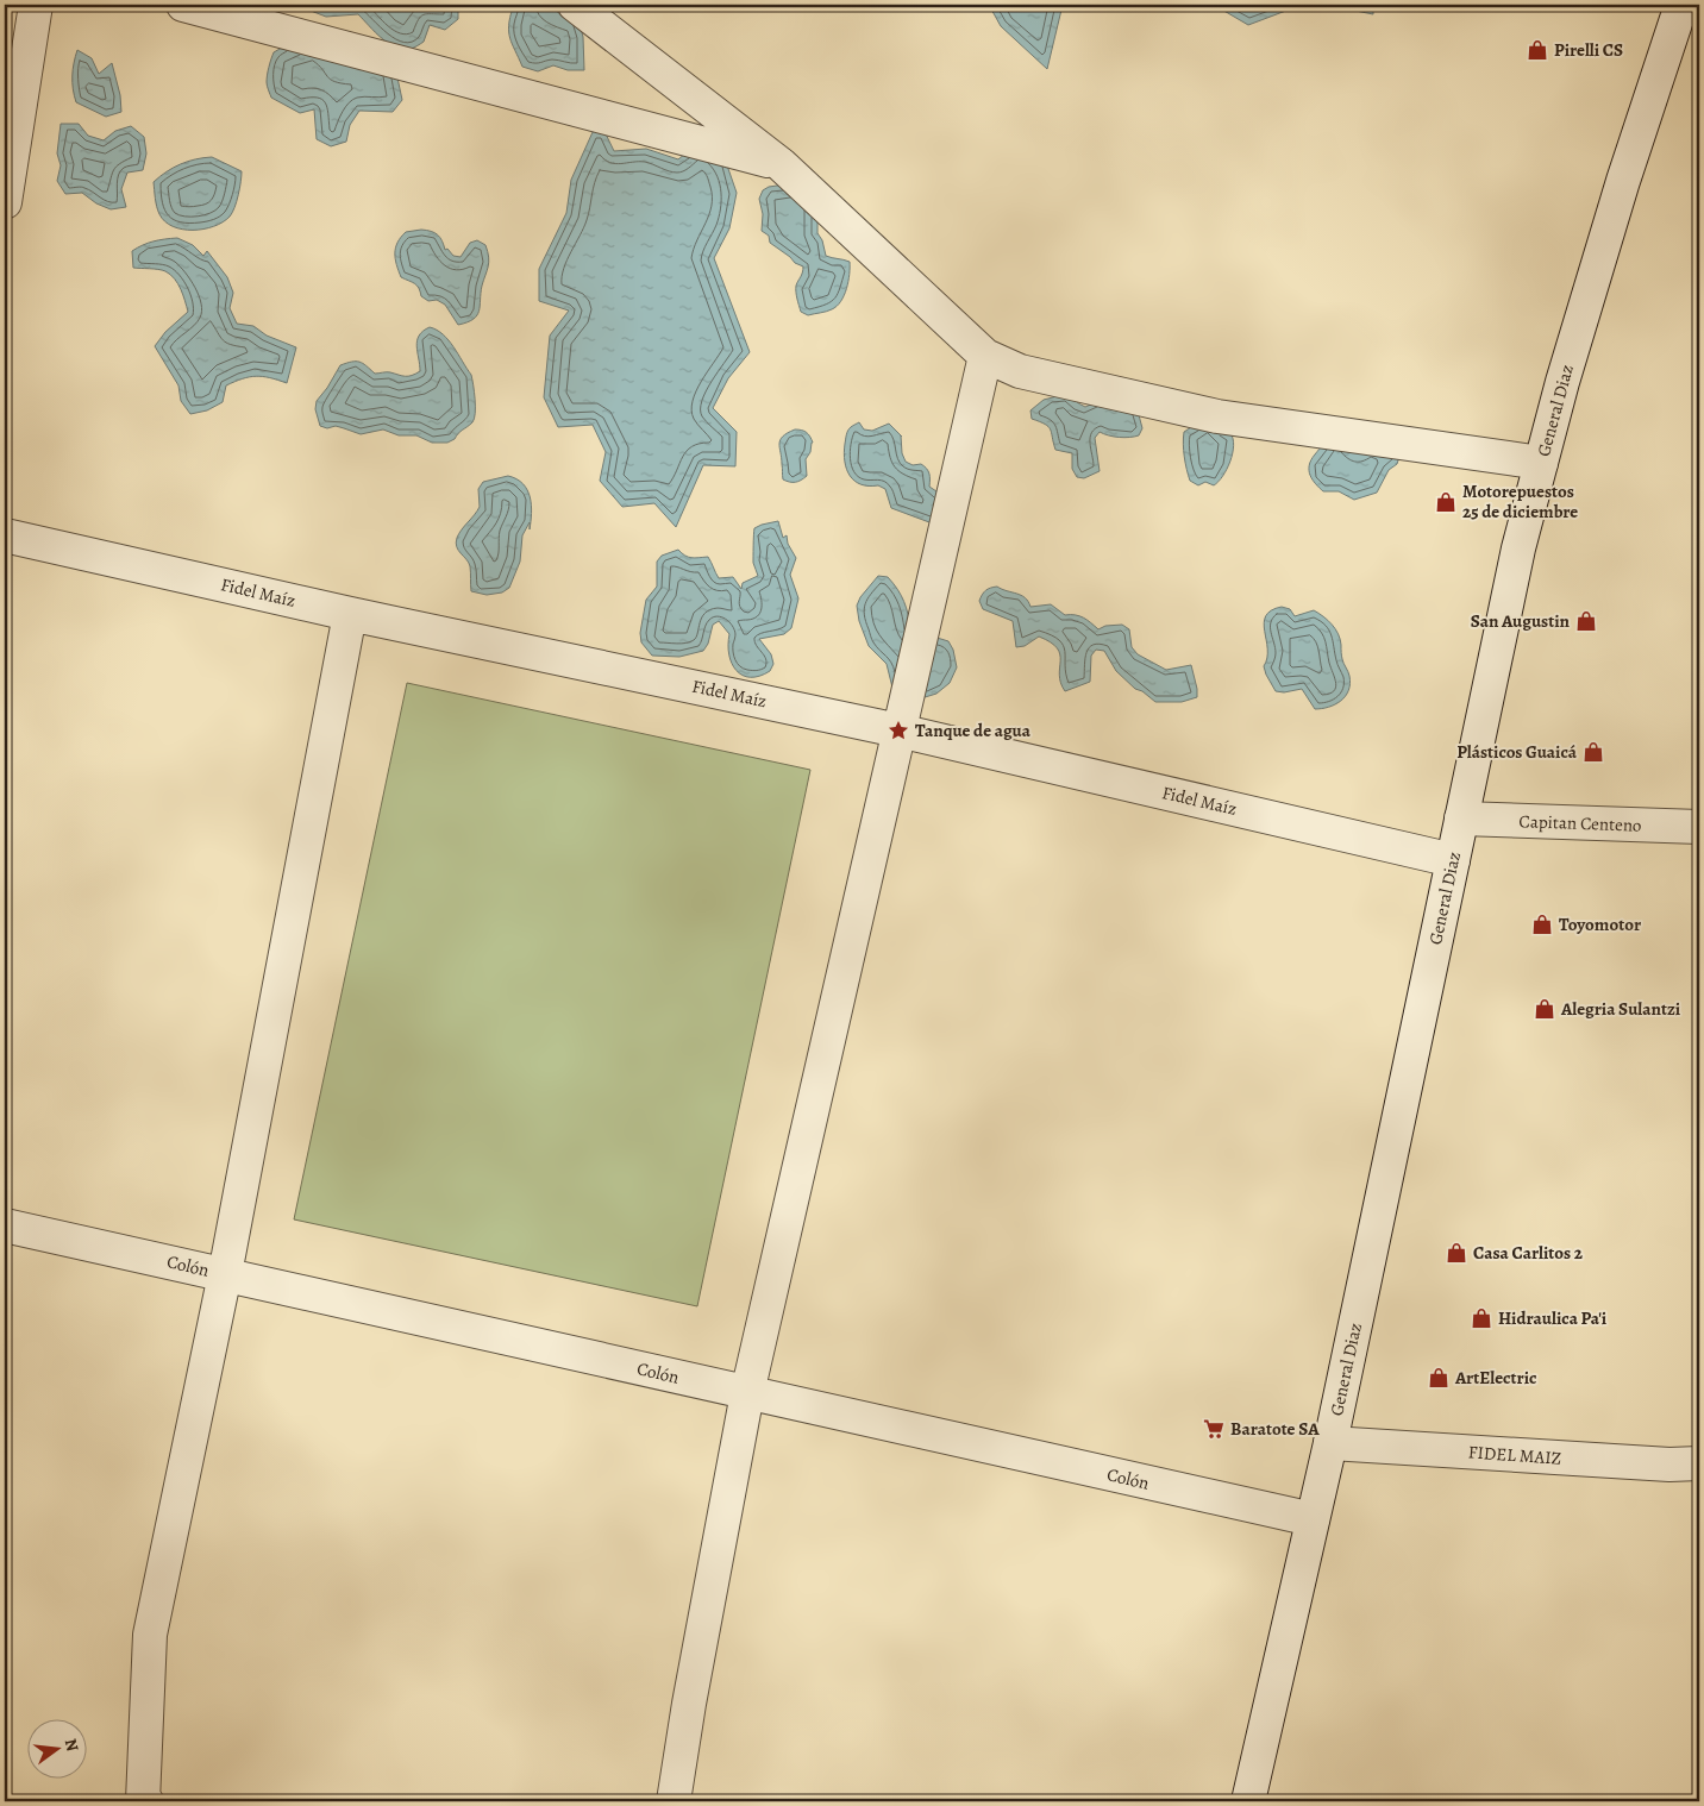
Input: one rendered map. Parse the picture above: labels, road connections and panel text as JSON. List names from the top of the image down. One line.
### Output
{"streets":{"street":["General Diaz","Fidel Maíz","Capitan Centeno","Colón","FIDEL MAIZ"]},"crossings":[["General Diaz","Fidel Maíz"],["General Diaz","Capitan Centeno"],["General Diaz","Colón"],["General Diaz","FIDEL MAIZ"]],"places":{"shop":["Pirelli CS","Motorepuestos 25 de diciembre","San Augustin","Plásticos Guaicá","Toyomotor","Alegria Sulantzi","Casa Carlitos 2","Hidraulica Pa'i","ArtElectric"],"place":["Tanque de agua"],"supermarket":["Baratote SA"]},"north":"right"}
